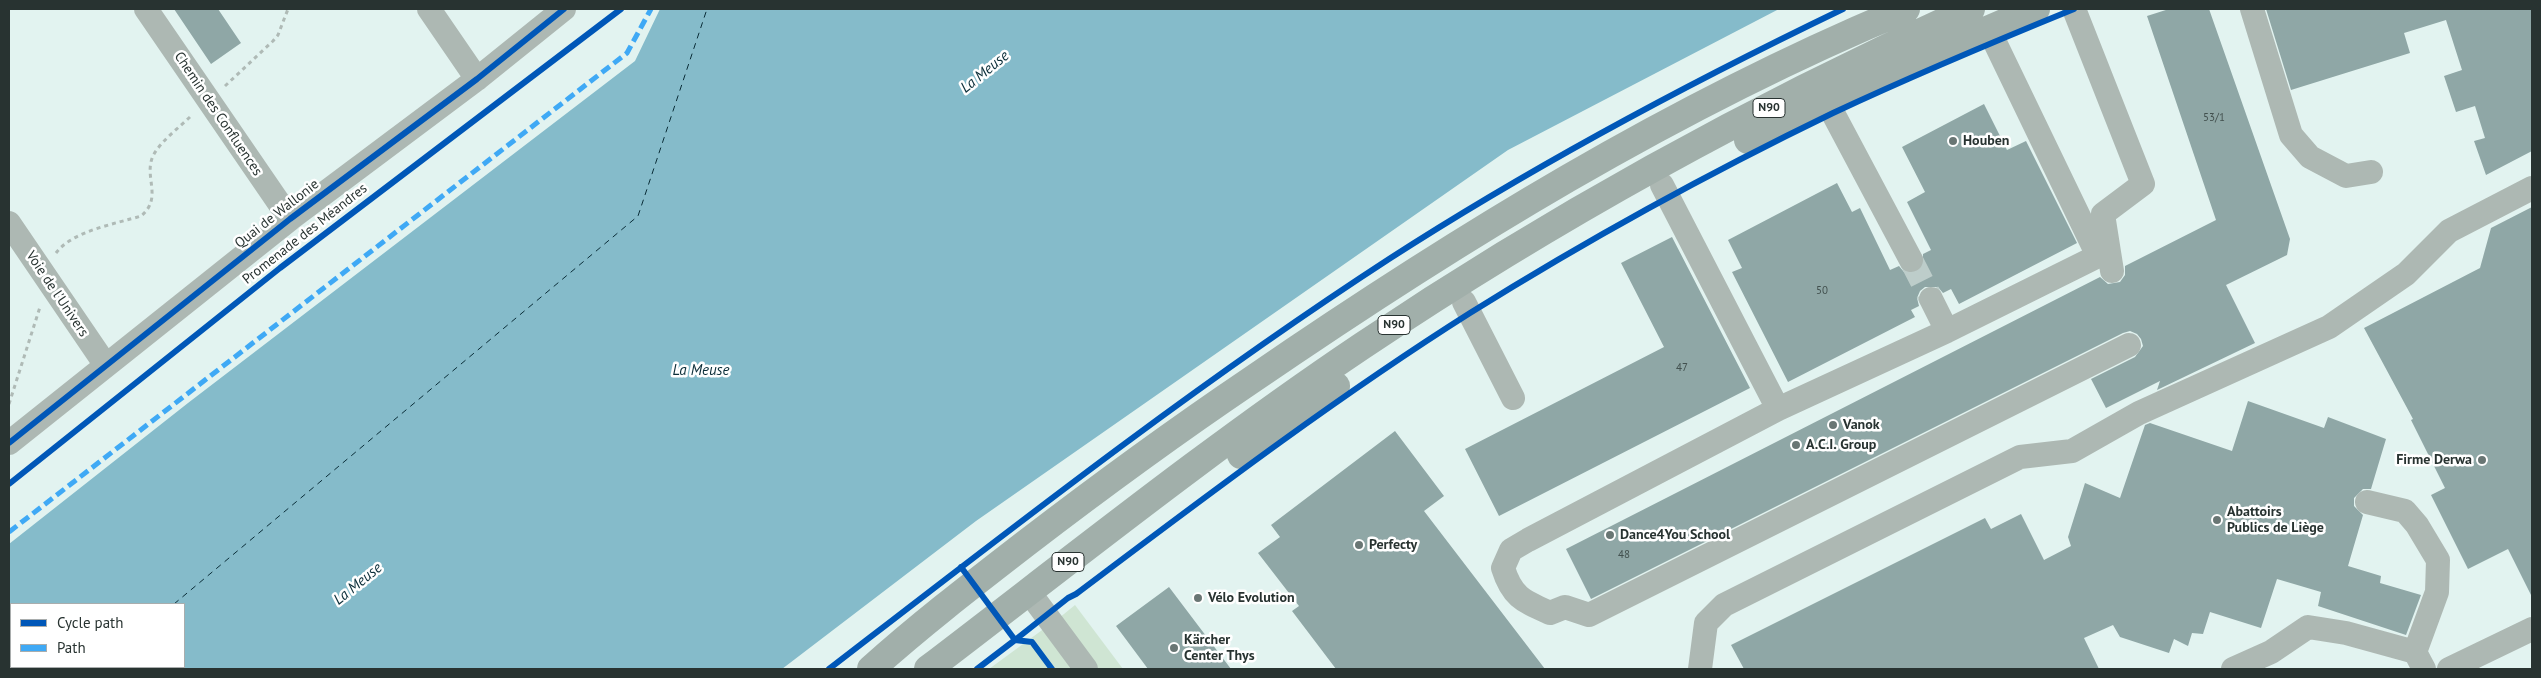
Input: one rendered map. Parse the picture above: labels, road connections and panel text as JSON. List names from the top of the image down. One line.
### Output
{"streets":{"main road":["N90"],"street":["Chemin des Confluences","Quai de Wallonie","Voie de l'Univers"],"cycle path":["Promenade des Méandres"]},"crossings":[["Chemin des Confluences","Quai de Wallonie"],["Quai de Wallonie","Voie de l'Univers"]],"water":["La Meuse"],"places":["Houben","Vanok","A.C.I. Group","Firme Derwa","Abattoirs Publics de Liège","Dance4You School","Perfecty","Vélo Evolution","Kärcher Center Thys"],"house_numbers":["53/1","50","47","48"],"legend":["Cycle path","Path"]}
